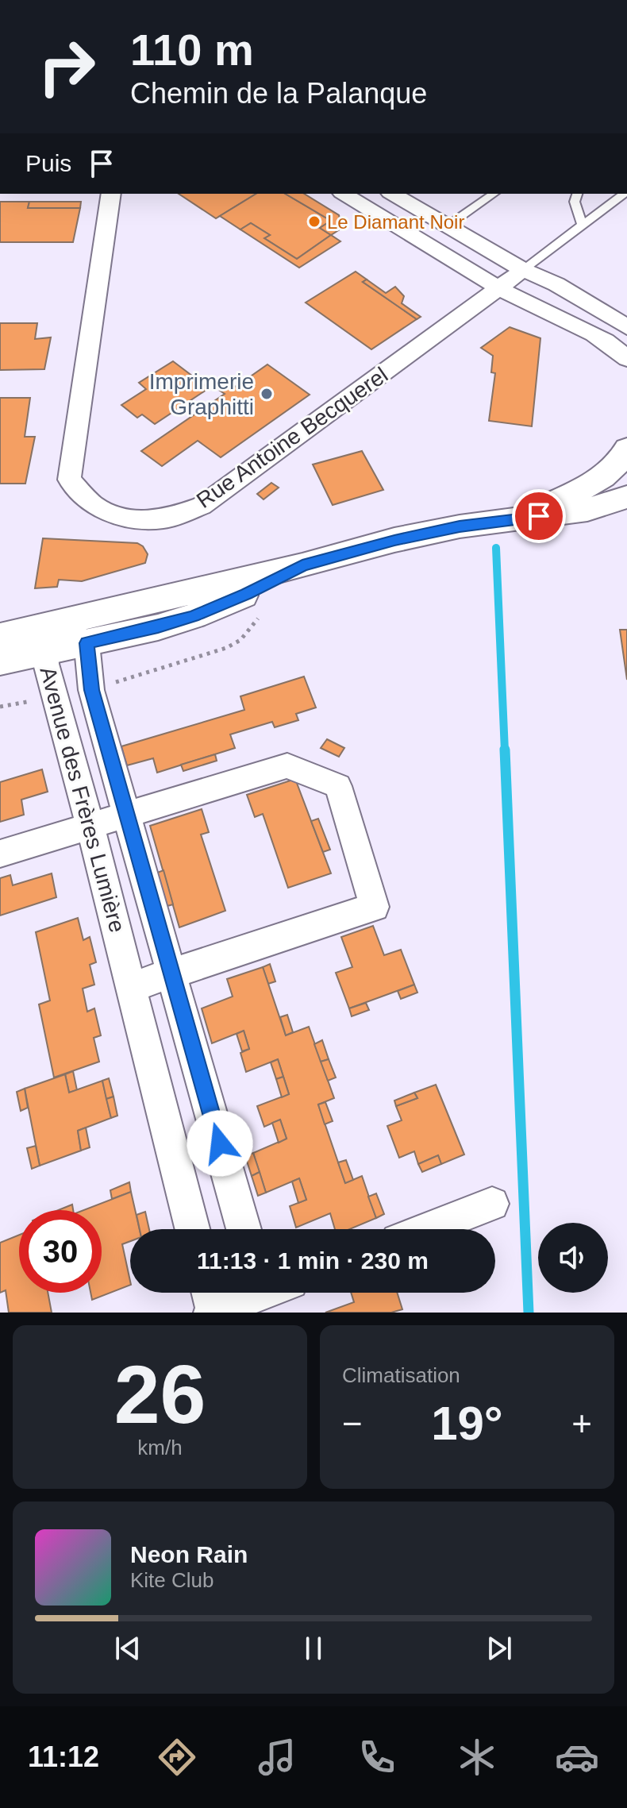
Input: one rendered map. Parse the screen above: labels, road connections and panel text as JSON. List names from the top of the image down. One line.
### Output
{"streets":{"street":["Rue Antoine Becquerel","Avenue des Frères Lumière"]},"places":["Le Diamant Noir","Imprimerie Graphitti"],"page":{"turn":["110 m","Chemin de la Palanque"],"then":"Puis","limit":"30","trip":"11:13 · 1 min · 230 m","tile":[["26","km/h"],"Climatisation"],"heat":["−","19°","+"],"song":["Neon Rain","Kite Club"],"tabs":"11:12"}}
